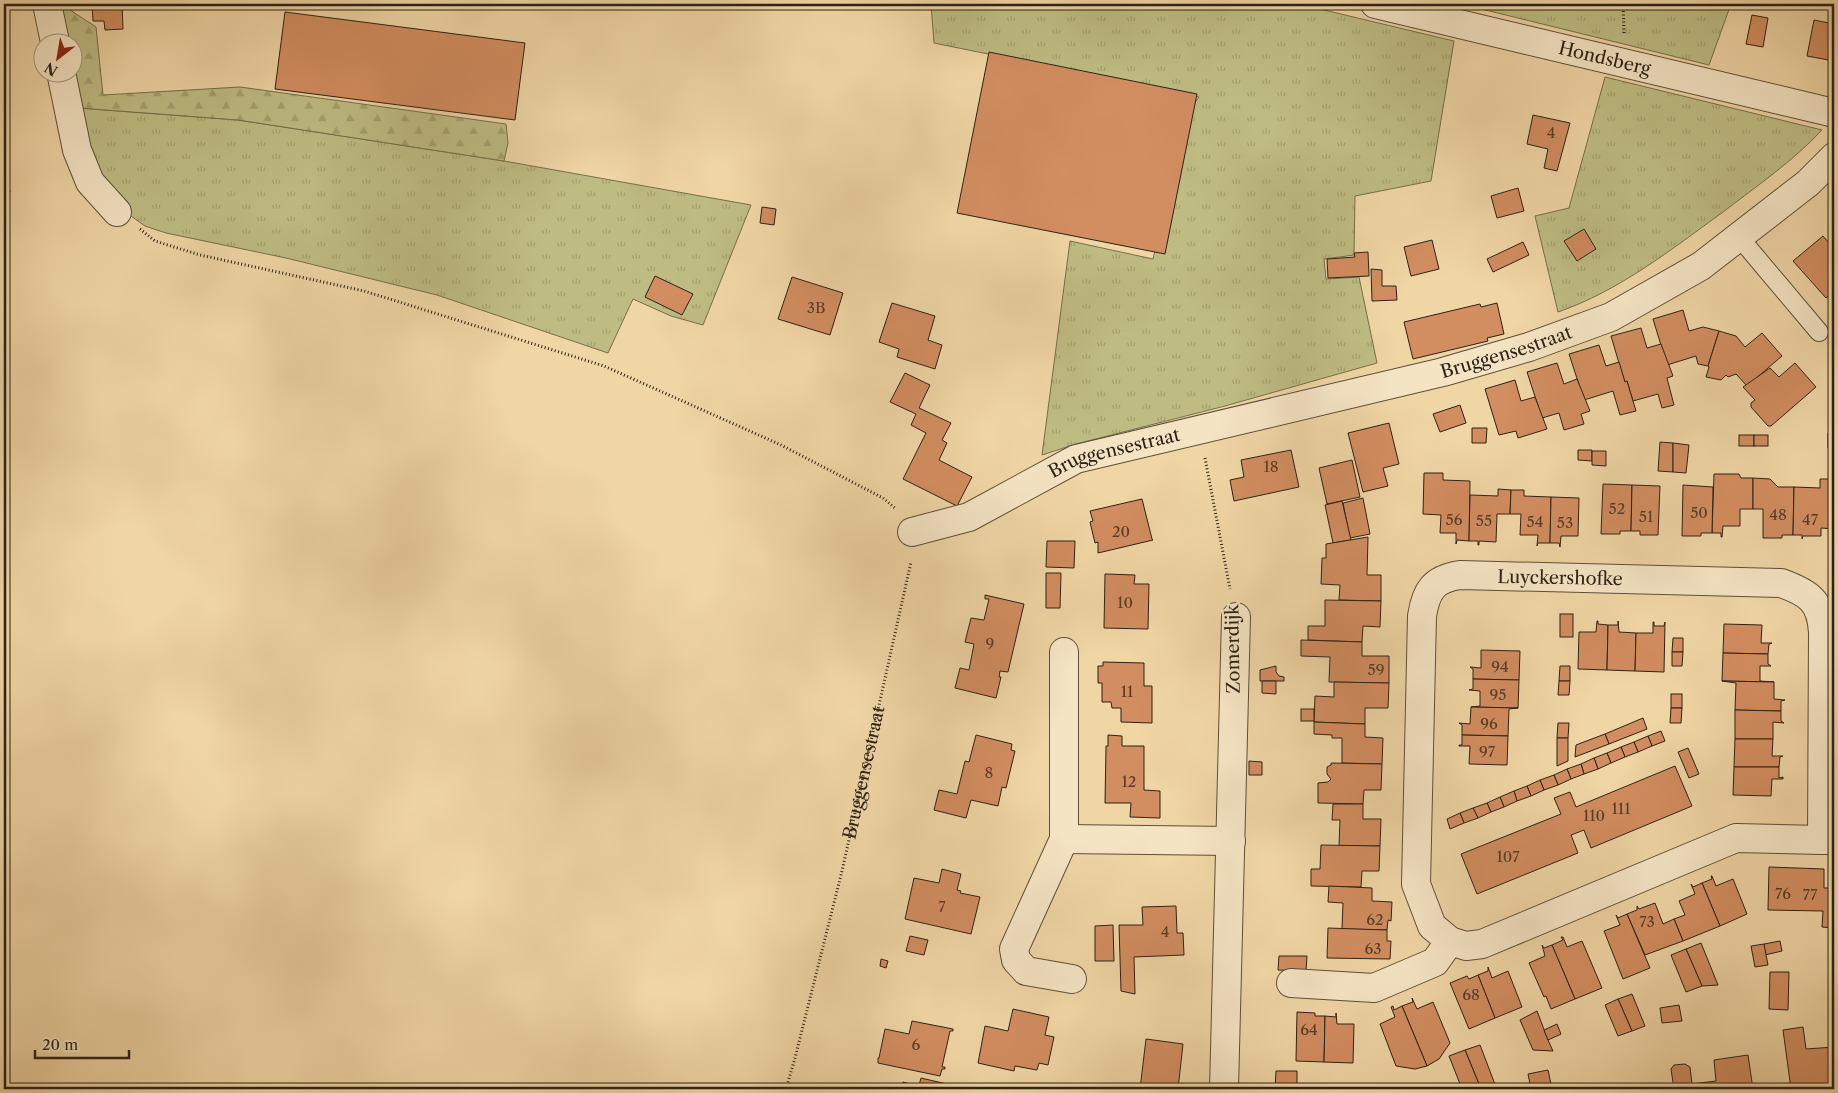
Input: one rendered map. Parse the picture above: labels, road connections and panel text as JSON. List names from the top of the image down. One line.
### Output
{"streets":{"street":["Hondsberg","Bruggensestraat","Luyckershofke","Zomerdijk"]},"crossings":[["Bruggensestraat","Zomerdijk"]],"house_numbers":["4","3B","18","52","50","48","51","56","47","55","54","53","20","10","9","94","59","11","95","96","97","8","12","111","110","107","76","77","7","62","73","4","63","68","64","6"],"scale_bar":"20 m","north":"bottom left"}
